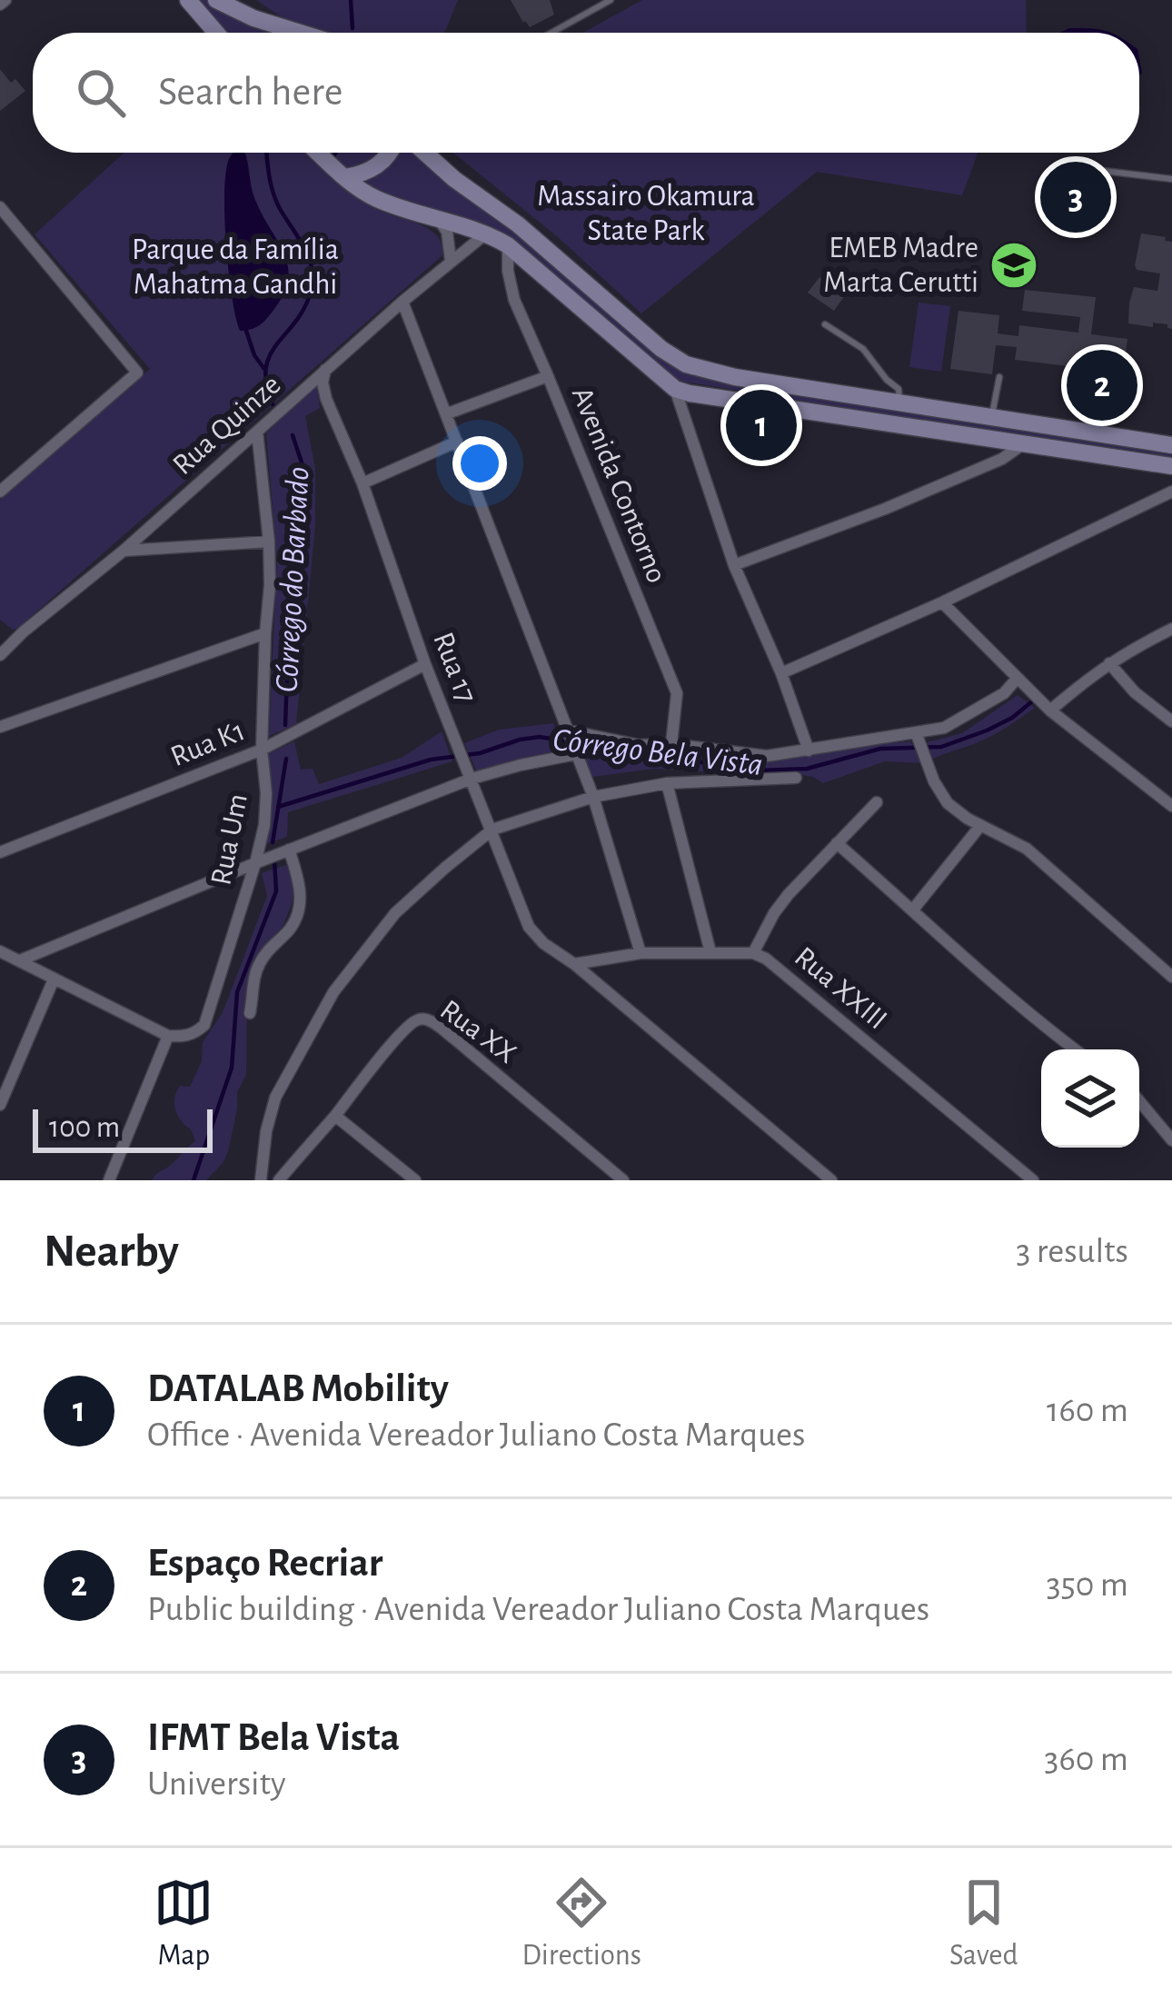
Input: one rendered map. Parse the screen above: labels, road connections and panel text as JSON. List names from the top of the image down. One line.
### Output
{"streets":{"street":["Rua Quinze","Avenida Contorno","Rua 17","Rua K1","Rua Um","Rua XXIII","Rua XX"]},"crossings":[["Rua Quinze","Rua 17"],["Rua Quinze","Rua Um"],["Rua 17","Rua K1"],["Rua 17","Rua XXIII"],["Rua K1","Rua Um"]],"water":["Córrego do Barbado","Córrego Bela Vista"],"parks":["Massairo Okamura State Park","Parque da Família Mahatma Gandhi"],"places":{"school or university":["EMEB Madre Marta Cerutti"]},"scale_bar":"100 m","page":{"search":"Search here","pins":["3","2","1"],"scale":"100 m","heading":["Nearby","3 results"],"list":[{"mark":"1","name":"DATALAB Mobility","note":"Office · Avenida Vereador Juliano Costa Marques","value":"160 m"},{"mark":"2","name":"Espaço Recriar","note":"Public building · Avenida Vereador Juliano Costa Marques","value":"350 m"},{"mark":"3","name":"IFMT Bela Vista","note":"University","value":"360 m"}],"nav":["Map","Directions","Saved"]}}
